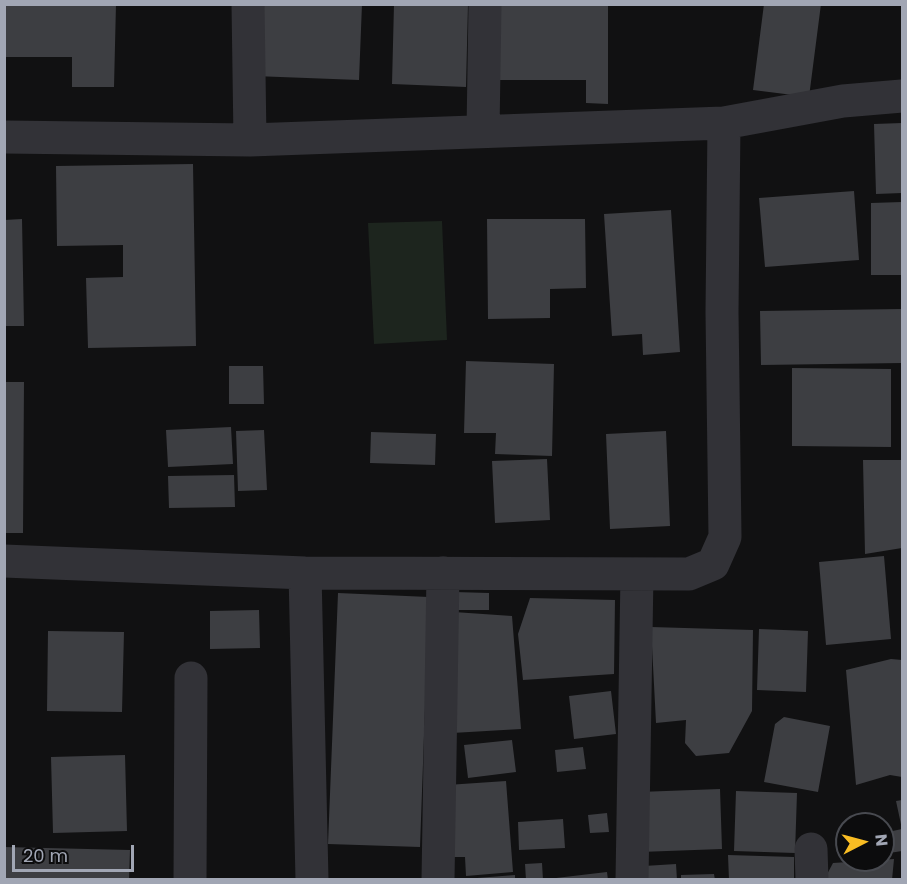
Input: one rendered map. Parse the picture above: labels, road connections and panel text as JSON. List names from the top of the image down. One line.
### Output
{"scale_bar":"20 m","north":"right"}
